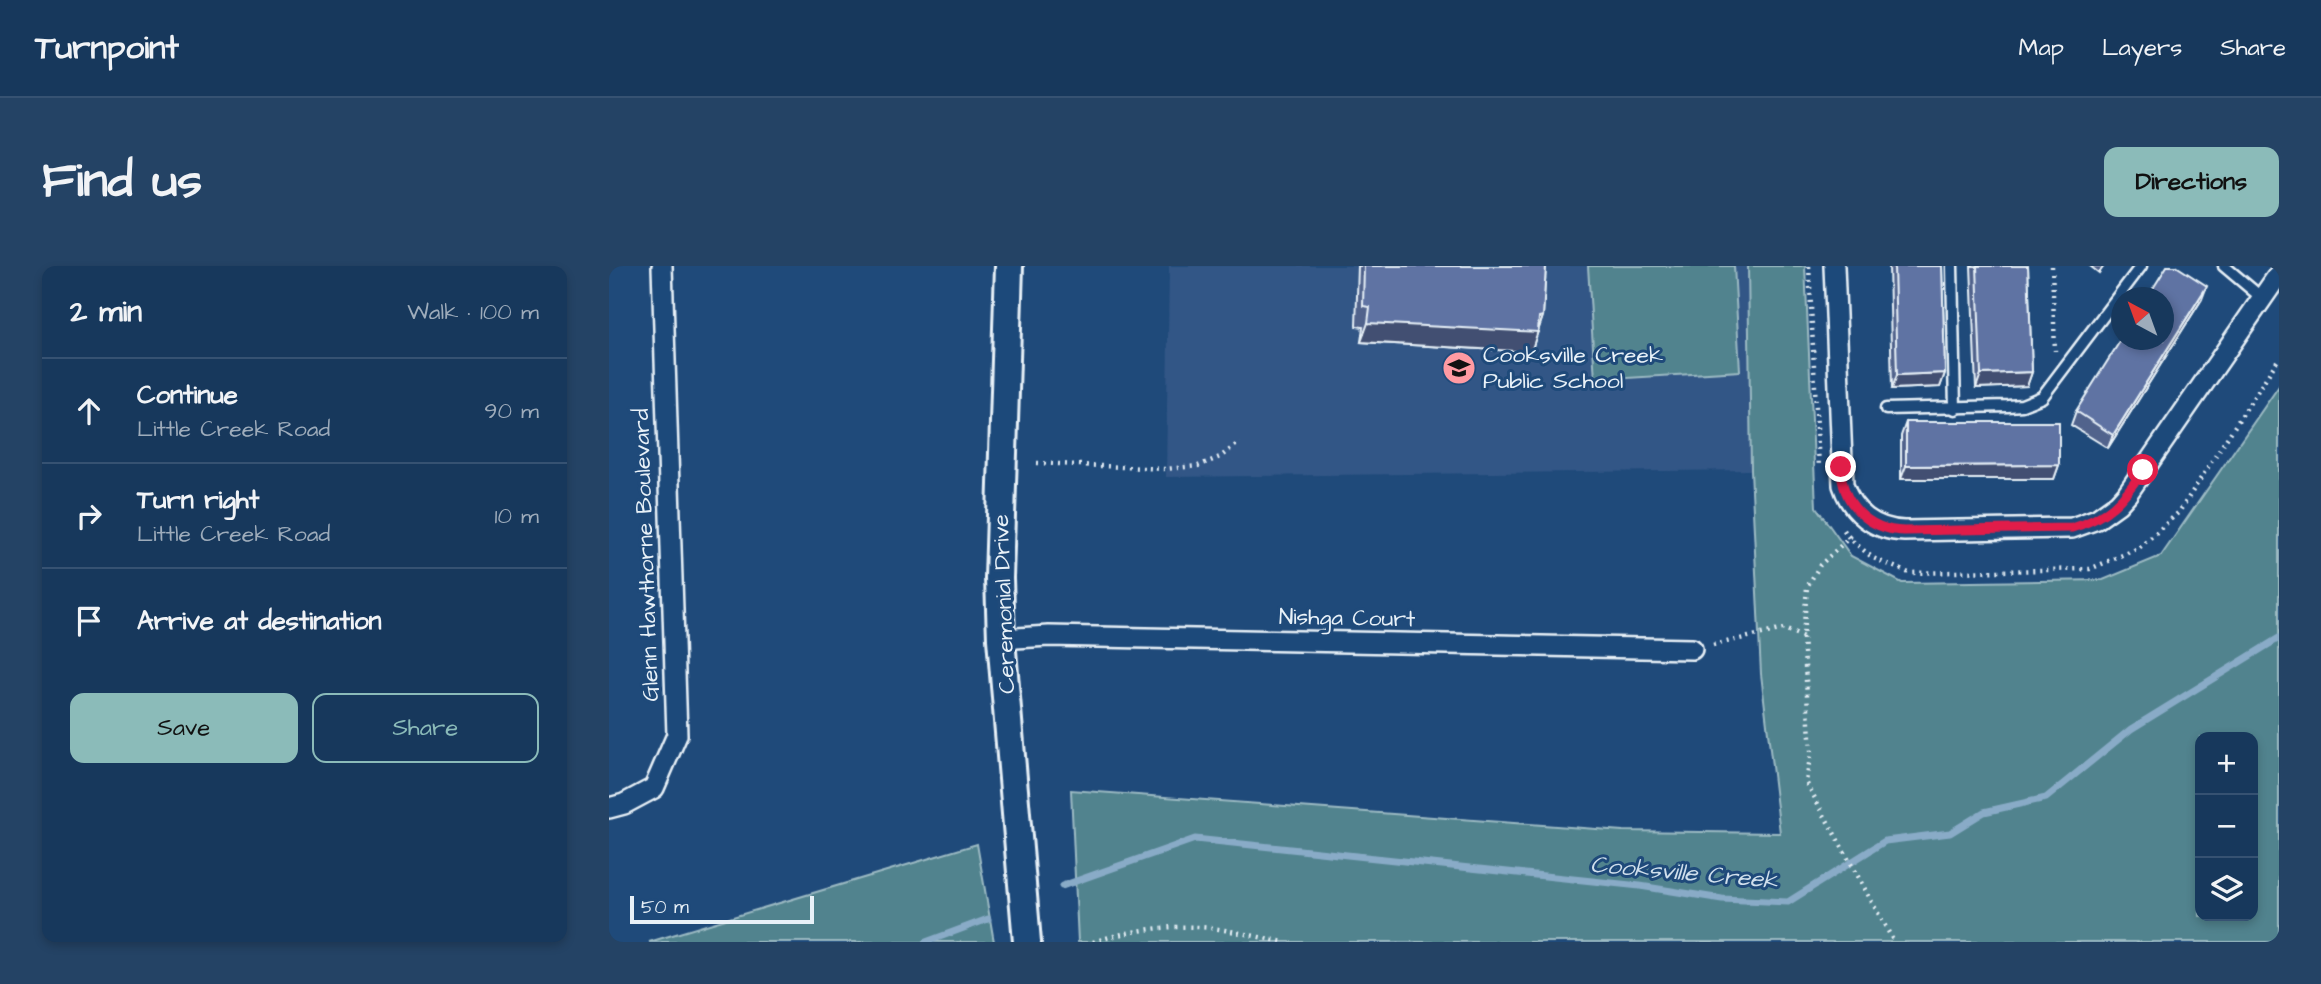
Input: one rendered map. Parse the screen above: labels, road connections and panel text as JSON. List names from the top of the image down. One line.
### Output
{"streets":{"street":["Glenn Hawthorne Boulevard","Ceremonial Drive","Nishga Court"]},"crossings":[["Ceremonial Drive","Nishga Court"]],"water":["Cooksville Creek"],"places":{"school or university":["Cooksville Creek Public School"]},"scale_bar":"50 m","north":"top left","page":{"header":"Turnpoint","nav":["Map","Layers","Share"],"buttons":["Directions",["Save","Share"]],"title":"Find us","heading":["2 min","Walk · 100 m"],"list":[["Continue","Little Creek Road","90 m"],["Turn right","Little Creek Road","10 m"],"Arrive at destination"],"map_buttons":["+","−"],"scale":"50 m"}}
